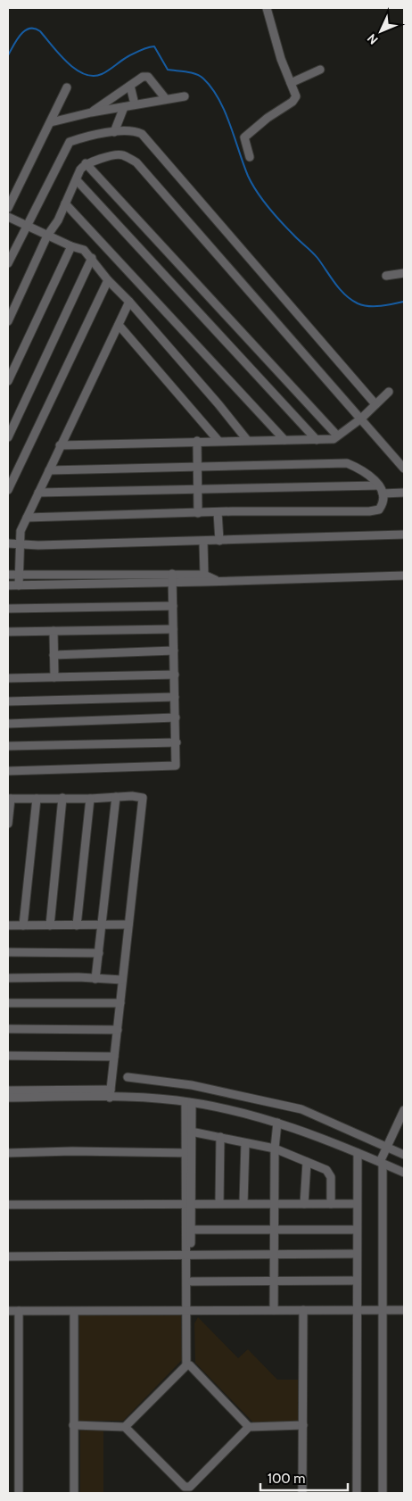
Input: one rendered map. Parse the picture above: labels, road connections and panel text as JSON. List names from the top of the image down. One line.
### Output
{"scale_bar":"100 m","north":"bottom left"}
